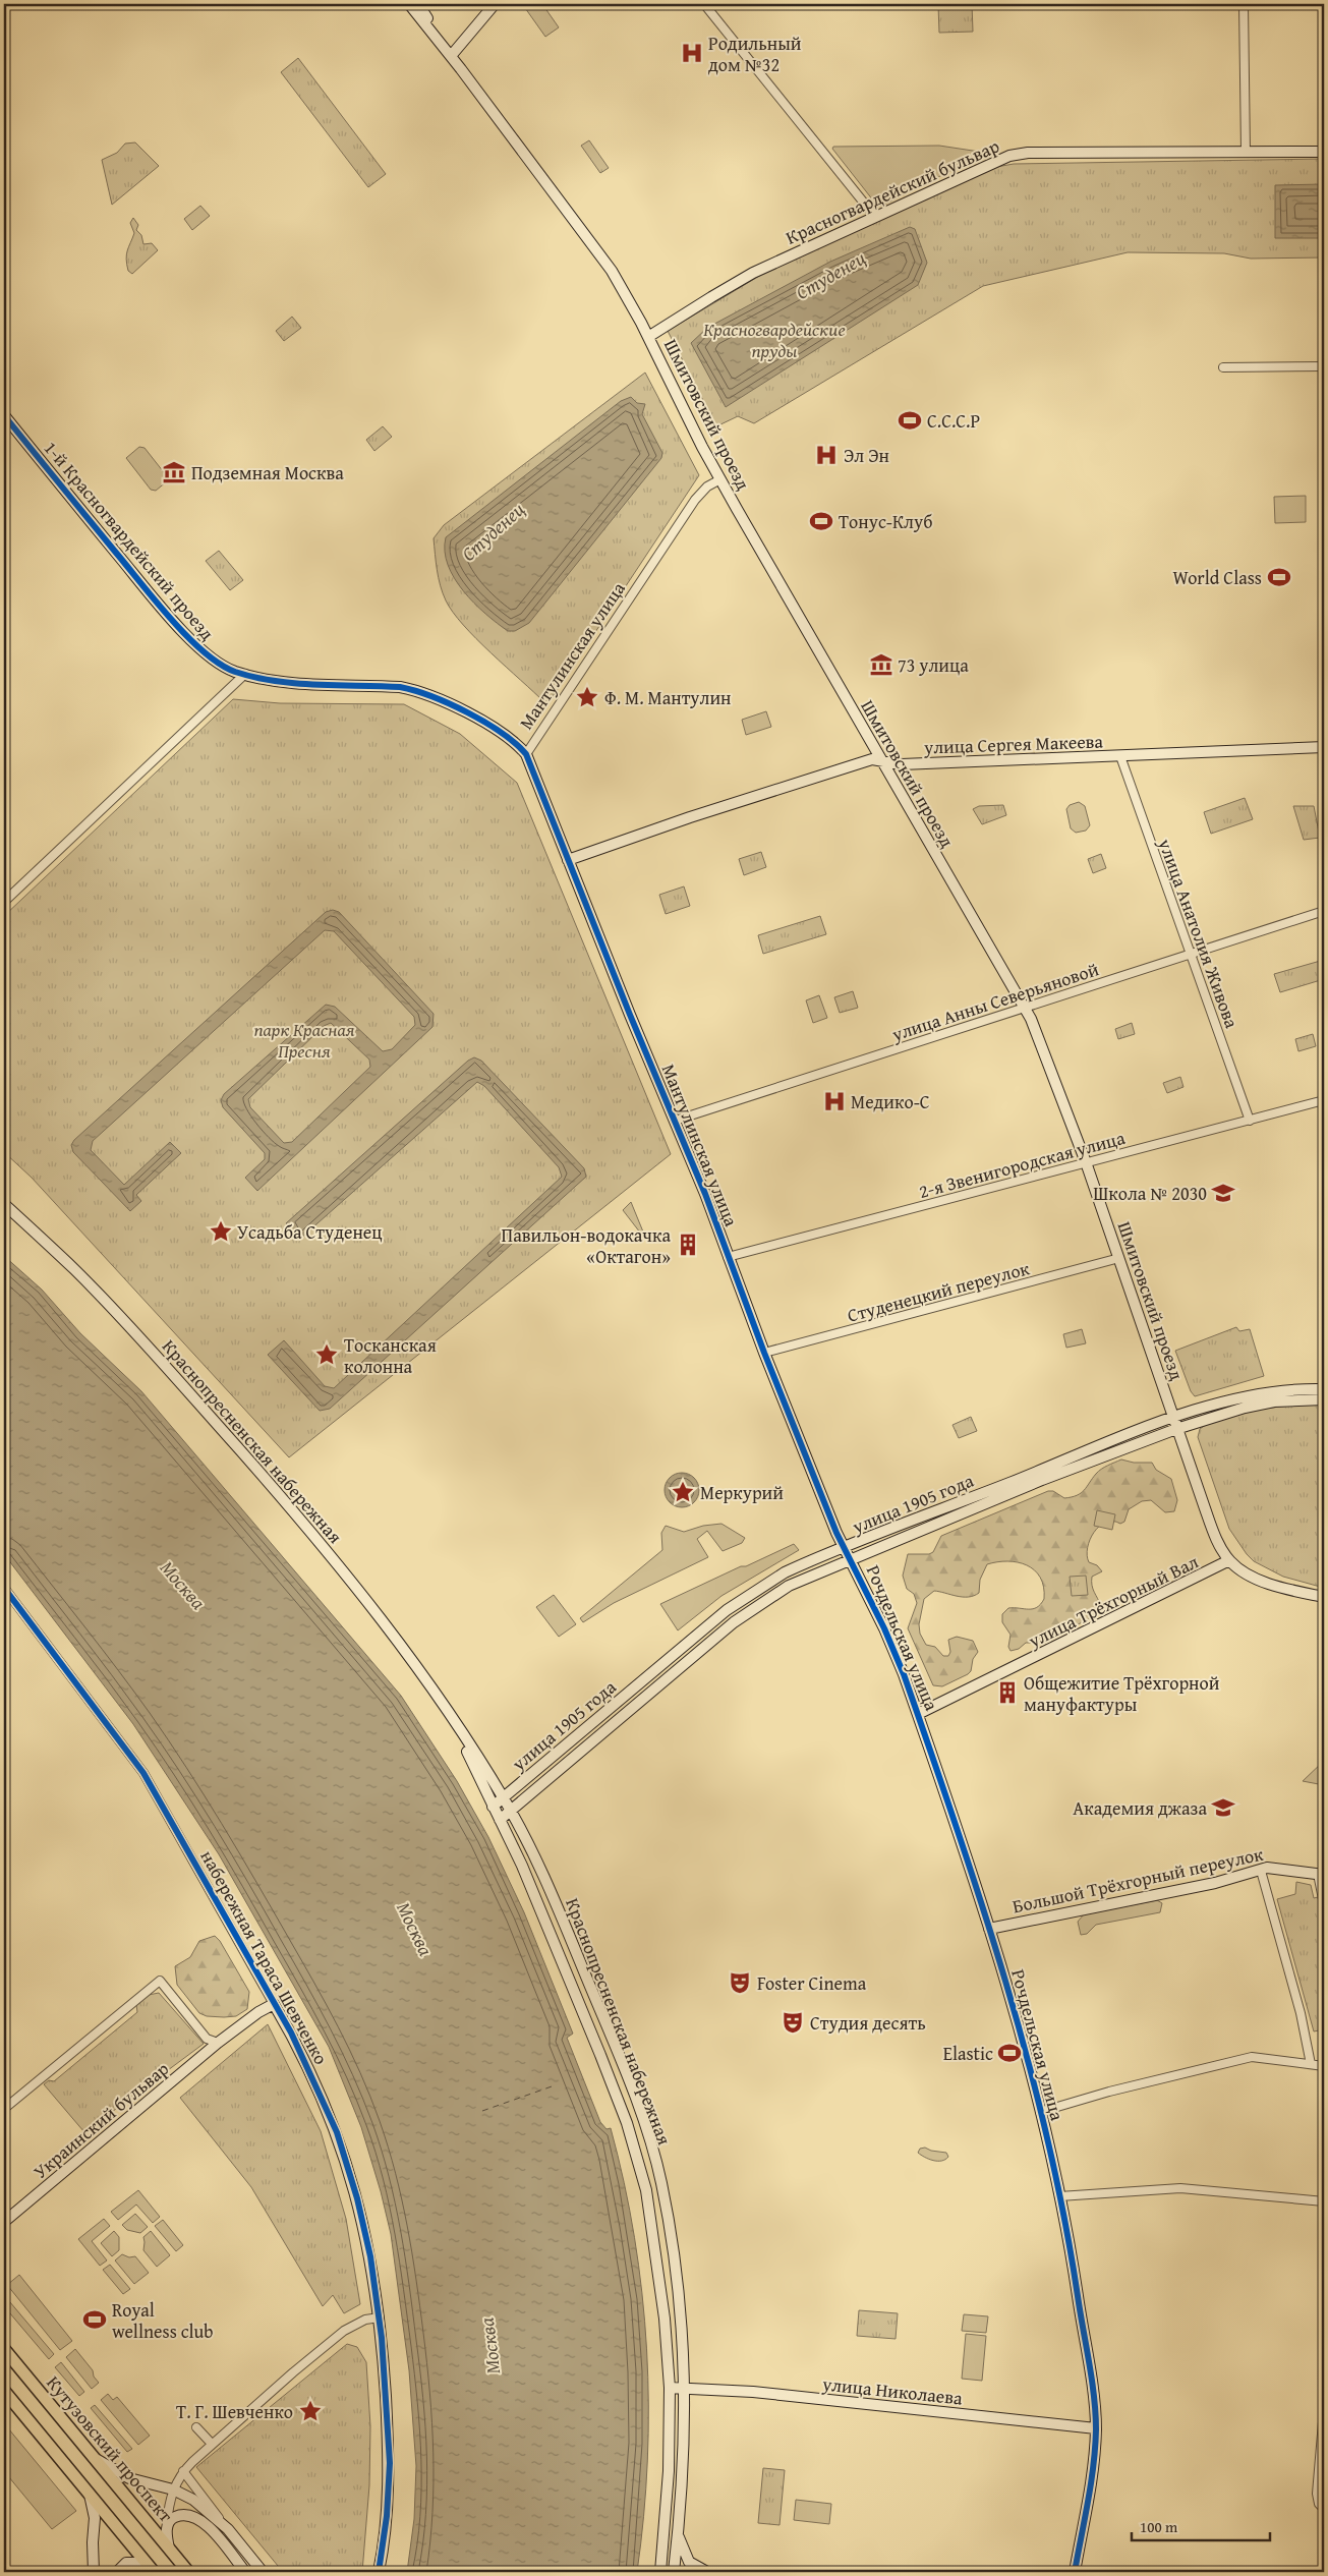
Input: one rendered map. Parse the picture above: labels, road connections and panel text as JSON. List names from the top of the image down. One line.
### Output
{"streets":{"main road":["Красногвардейский бульвар","Шмитовский проезд","1-й Красногвардейский проезд","Мантулинская улица","улица Сергея Макеева","Краснопресненская набережная","улица 1905 года","улица Трёхгорный Вал","Рочдельская улица","Большой Трёхгорный переулок","набережная Тараса Шевченко","Украинский бульвар","улица Николаева","Кутузовский проспект"],"street":["улица Анатолия Живова","улица Анны Северьяновой","2-я Звенигородская улица","Студенецкий переулок"]},"crossings":[["Красногвардейский бульвар","Шмитовский проезд"],["Шмитовский проезд","Мантулинская улица"],["Шмитовский проезд","улица Сергея Макеева"],["Шмитовский проезд","улица Анны Северьяновой"],["Шмитовский проезд","2-я Звенигородская улица"],["Шмитовский проезд","Студенецкий переулок"],["Шмитовский проезд","улица 1905 года"],["Шмитовский проезд","улица Трёхгорный Вал"],["1-й Красногвардейский проезд","Мантулинская улица"],["Мантулинская улица","улица Сергея Макеева"],["Мантулинская улица","улица Анны Северьяновой"],["Мантулинская улица","2-я Звенигородская улица"],["Мантулинская улица","Студенецкий переулок"],["Мантулинская улица","улица 1905 года"],["Мантулинская улица","Рочдельская улица"],["улица Сергея Макеева","улица Анатолия Живова"],["улица Анатолия Живова","улица Анны Северьяновой"],["улица Анатолия Живова","2-я Звенигородская улица"],["Краснопресненская набережная","улица 1905 года"],["Краснопресненская набережная","улица Николаева"],["улица 1905 года","Рочдельская улица"],["улица Трёхгорный Вал","Рочдельская улица"],["Рочдельская улица","Большой Трёхгорный переулок"],["Рочдельская улица","улица Николаева"],["набережная Тараса Шевченко","Украинский бульвар"]],"water":["Студенец","Москва"],"parks":["Красногвардейские пруды","парк Красная Пресня"],"places":{"hospital":["Родильный дом №32","Эл Эн","Медико-С"],"sports":["С.С.С.Р","Тонус-Клуб","World Class","Elastic","Royal wellness club"],"museum":["Подземная Москва","73 улица"],"place":["Ф. М. Мантулин","Усадьба Студенец","Тосканская колонна","Меркурий","Т. Г. Шевченко"],"school or university":["Школа № 2030","Академия джаза"],"building":["Павильон-водокачка «Октагон»","Общежитие Трёхгорной мануфактуры"],"theatre":["Foster Cinema","Студия десять"]},"scale_bar":"100 m"}
